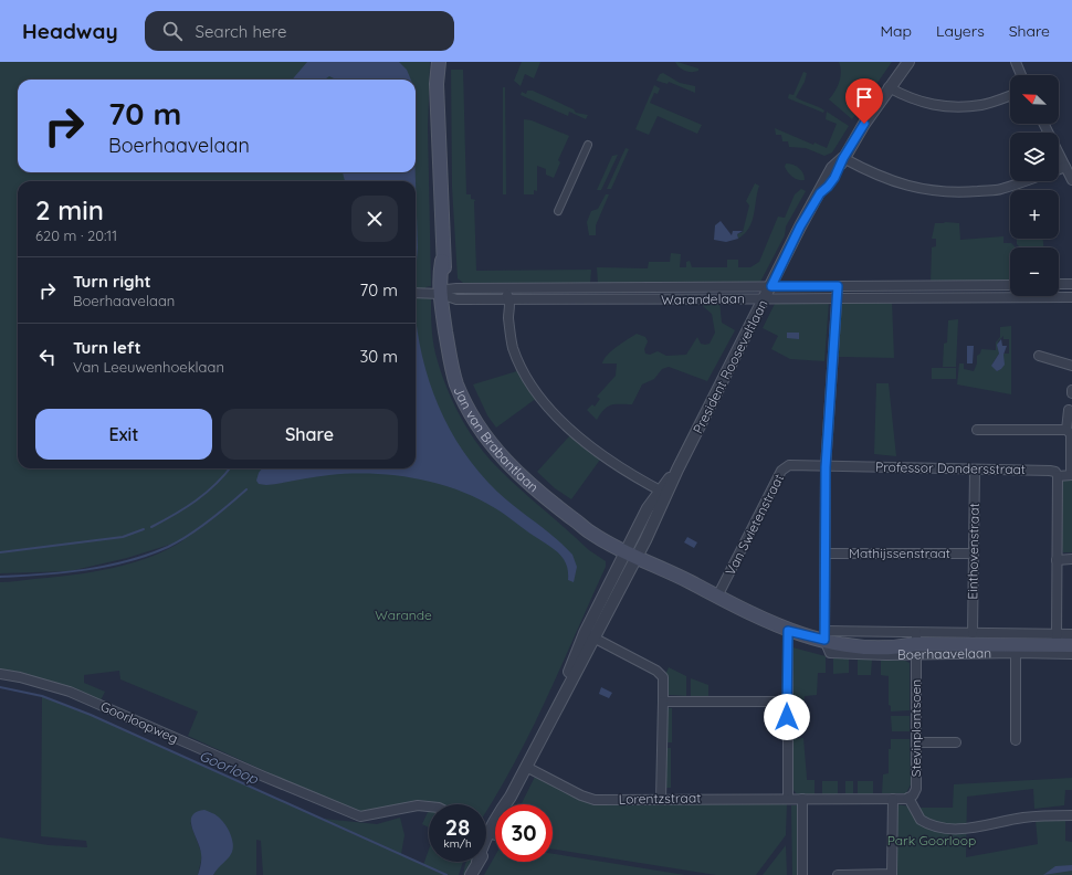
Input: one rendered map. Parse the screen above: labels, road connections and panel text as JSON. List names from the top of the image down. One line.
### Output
{"streets":{"main road":["Jan van Brabantlaan","Boerhaavelaan"],"street":["Warandelaan","President Rooseveltlaan","Professor Dondersstraat","Van Swietenstraat","Einthovenstraat","Mathijssenstraat","Goorloopweg","Stevinplantsoen","Lorentzstraat"]},"crossings":[["Warandelaan","President Rooseveltlaan"],["Warandelaan","Jan van Brabantlaan"],["President Rooseveltlaan","Jan van Brabantlaan"],["President Rooseveltlaan","Boerhaavelaan"],["President Rooseveltlaan","Lorentzstraat"],["Jan van Brabantlaan","Boerhaavelaan"],["Professor Dondersstraat","Van Swietenstraat"],["Professor Dondersstraat","Einthovenstraat"],["Van Swietenstraat","Boerhaavelaan"],["Einthovenstraat","Mathijssenstraat"],["Einthovenstraat","Boerhaavelaan"],["Boerhaavelaan","Stevinplantsoen"],["Stevinplantsoen","Lorentzstraat"]],"water":["Goorloop"],"parks":["Warande","Park Goorloop"],"north":"top left","page":{"header":"Headway","search":"Search here","nav":["Map","Layers","Share"],"map_buttons":["+","−"],"turn":["70 m","Boerhaavelaan"],"heading":["2 min","620 m · 20:11"],"list":[{"name":"Turn right","note":"Boerhaavelaan","value":"70 m"},{"name":"Turn left","note":"Van Leeuwenhoeklaan","value":"30 m"}],"buttons":["Exit","Share"],"speed":"28 km/h","limit":"30"}}
